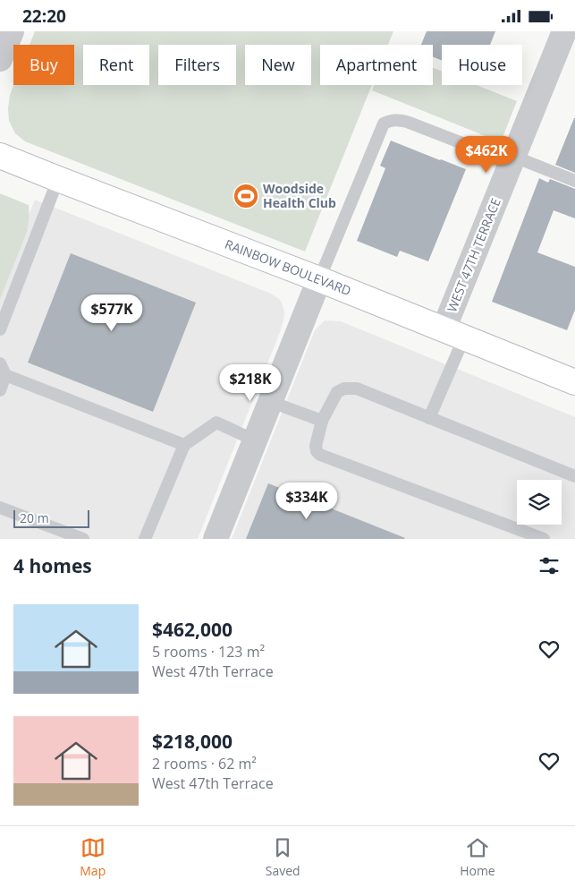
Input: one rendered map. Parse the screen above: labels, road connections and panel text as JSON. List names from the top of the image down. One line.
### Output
{"streets":{"main road":["RAINBOW BOULEVARD"],"street":["WEST 47TH TERRACE"]},"crossings":[["WEST 47TH TERRACE","RAINBOW BOULEVARD"]],"places":{"sports":["Woodside Health Club"]},"scale_bar":"20 m","page":{"status":"22:20","chip":["Buy","Rent","Filters","New","Apartment","House"],"price":["$462K","$577K","$218K","$334K"],"scale":"20 m","heading":"4 homes","list":[{"name":"$462,000","note":"5 rooms · 123 m² · West 47th Terrace"},{"name":"$218,000","note":"2 rooms · 62 m² · West 47th Terrace"}],"tabs":["Map","Saved","Home"]}}
